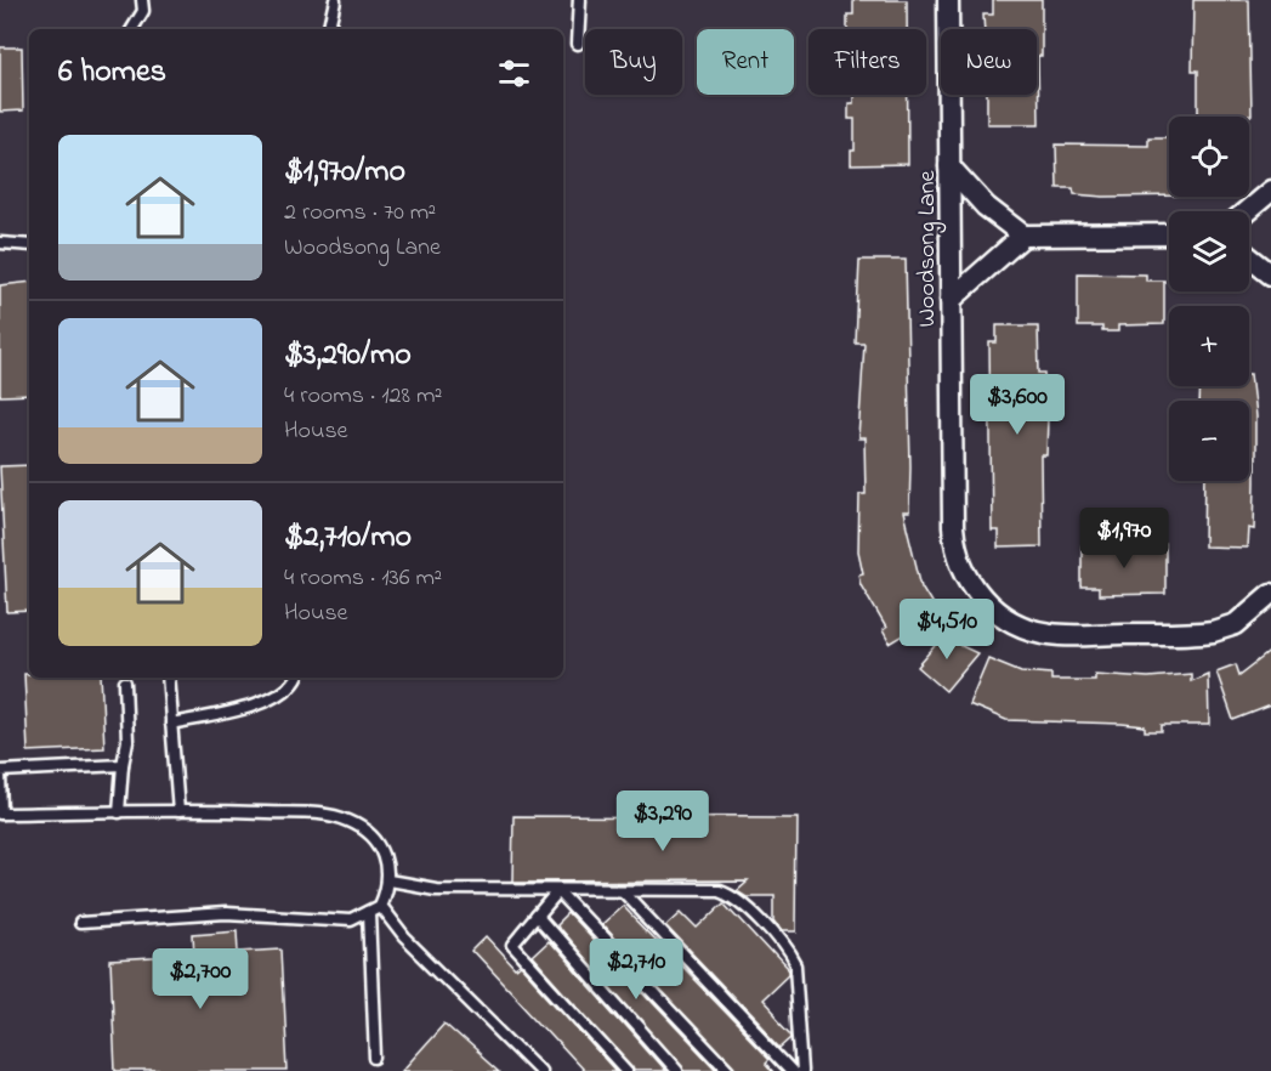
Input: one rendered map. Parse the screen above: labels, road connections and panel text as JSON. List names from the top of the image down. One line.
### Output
{"streets":{"street":["Woodsong Lane"]},"page":{"chip":["Buy","Rent","Filters","New"],"heading":"6 homes","map_buttons":["+","−"],"list":[{"name":"$1,970/mo","note":"2 rooms · 70 m² · Woodsong Lane"},{"name":"$3,290/mo","note":"4 rooms · 128 m² · House"},{"name":"$2,710/mo","note":"4 rooms · 136 m² · House"}],"price":["$3,600","$1,970","$4,510","$3,290","$2,710","$2,700"]}}
